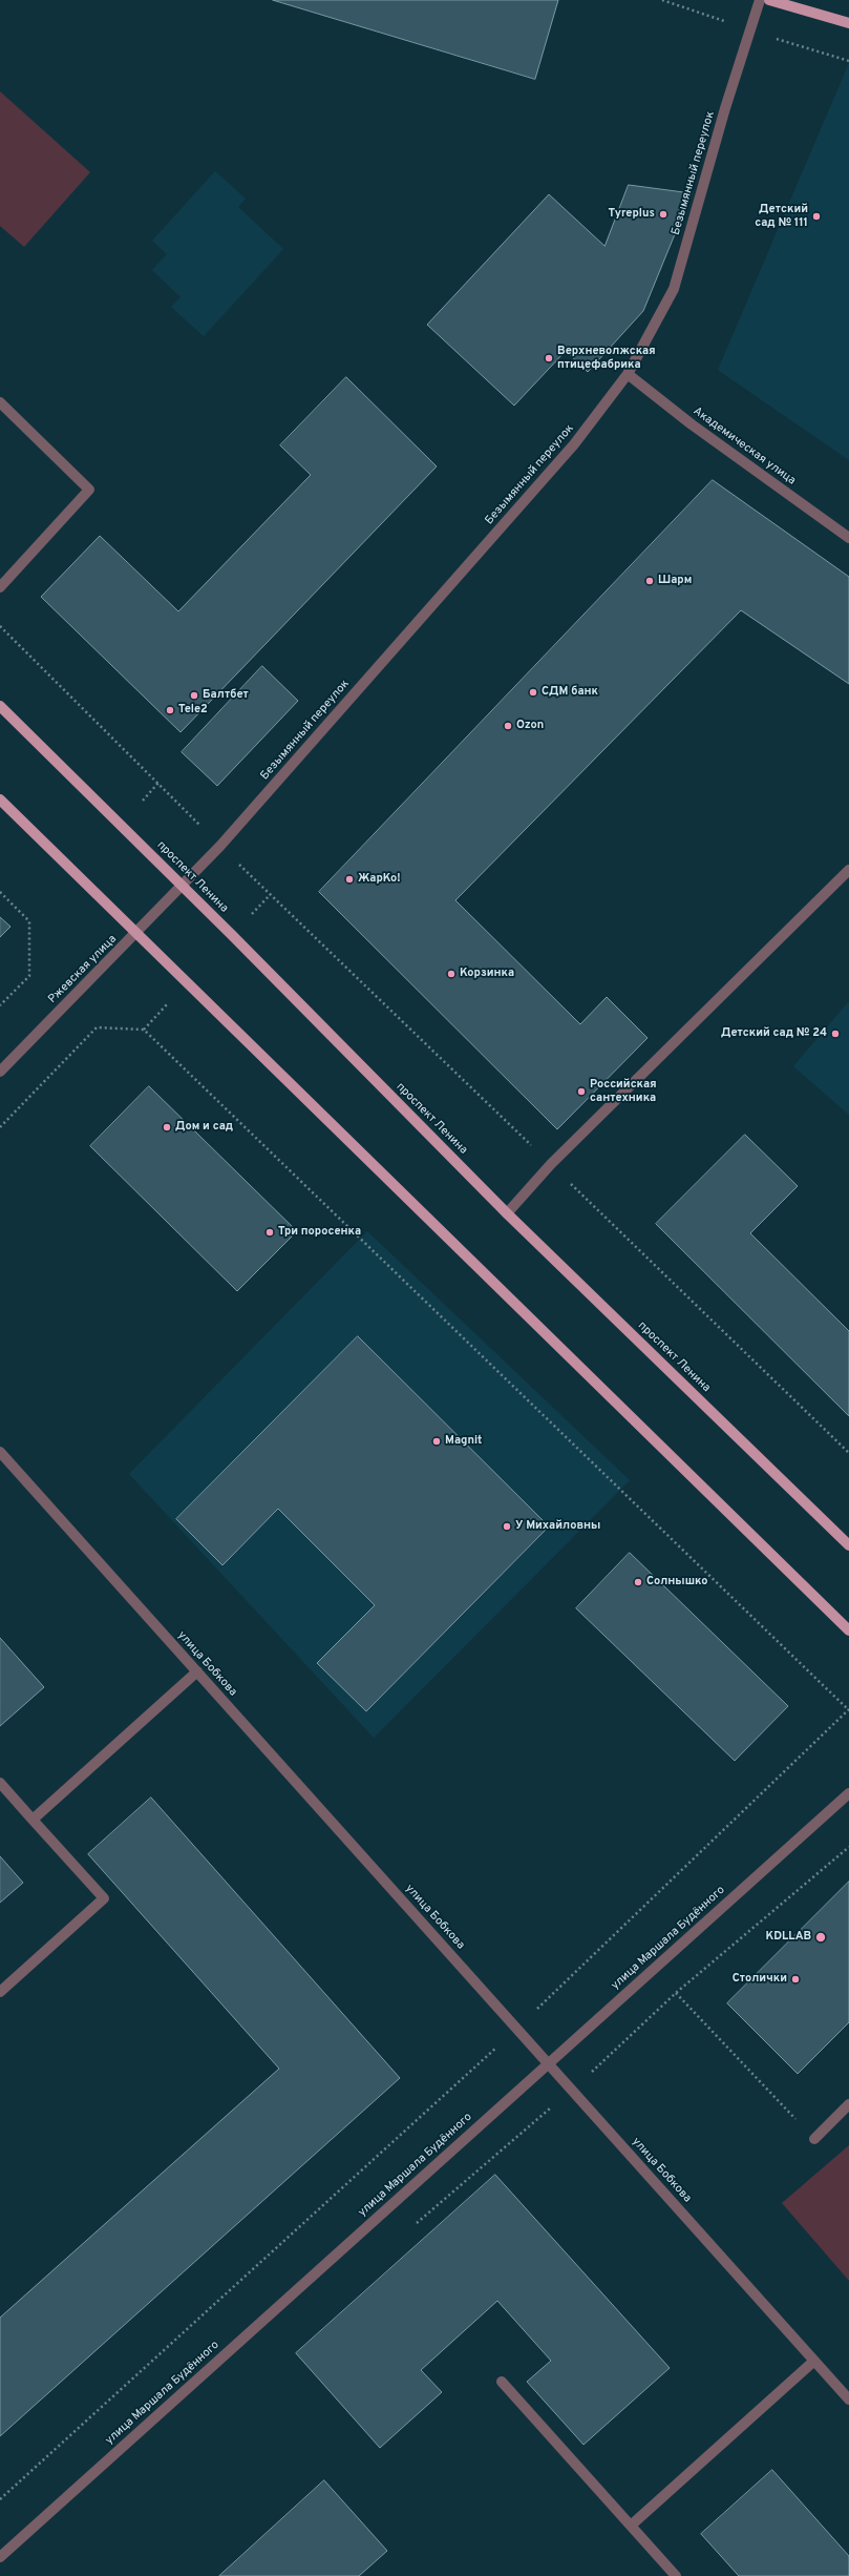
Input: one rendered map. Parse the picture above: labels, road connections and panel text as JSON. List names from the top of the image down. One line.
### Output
{"streets":{"main road":["проспект Ленина"],"street":["Безымянный переулок","Академическая улица","Ржевская улица","улица Бобкова","улица Маршала Будённого"]},"crossings":[["Безымянный переулок","Академическая улица"],["Безымянный переулок","проспект Ленина"],["Безымянный переулок","Ржевская улица"],["проспект Ленина","Ржевская улица"],["улица Бобкова","улица Маршала Будённого"]],"places":["Tyreplus","Детский сад № 111","Верхневолжская птицефабрика","Шарм","СДМ банк","Балтбет","Tele2","Ozon","ЖарКо!","Корзинка","Детский сад № 24","Российская сантехника","Дом и сад","Три поросенка","Magnit","У Михайловны","Солнышко","KDLLAB","Столички"]}
